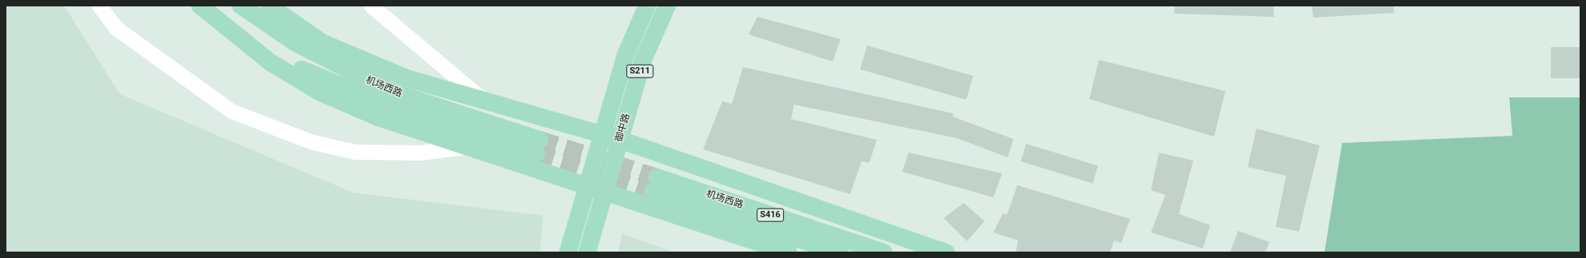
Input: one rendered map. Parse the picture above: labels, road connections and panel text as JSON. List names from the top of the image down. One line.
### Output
{"streets":{"main road":["S211","机场西路","御中路","S416"]}}
